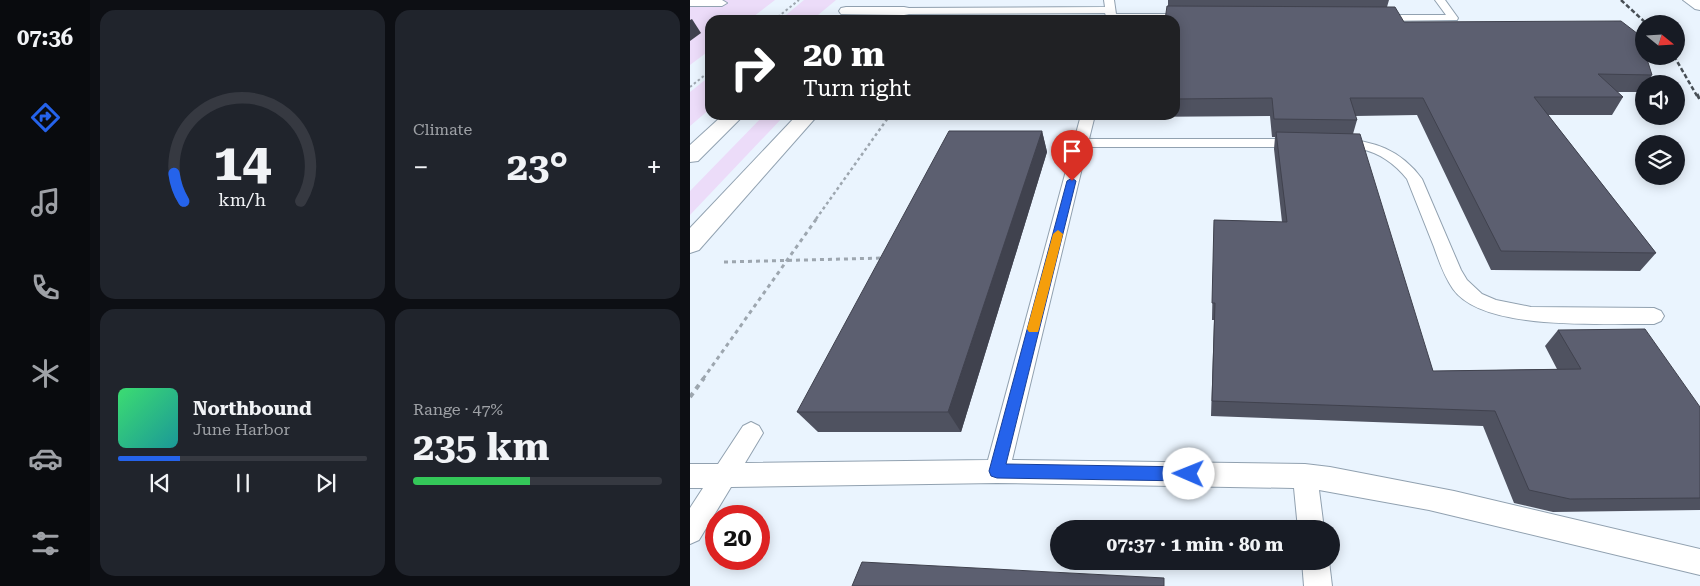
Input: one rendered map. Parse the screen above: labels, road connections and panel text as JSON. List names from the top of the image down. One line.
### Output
{"north":"right","page":{"tabs":"07:36","tile":["Climate",["Range · 47%","235 km"]],"turn":["20 m","Turn right"],"heat":["−","23°","+"],"song":["Northbound","June Harbor"],"limit":"20","trip":"07:37 · 1 min · 80 m","gauge":["14","km/h"]}}
